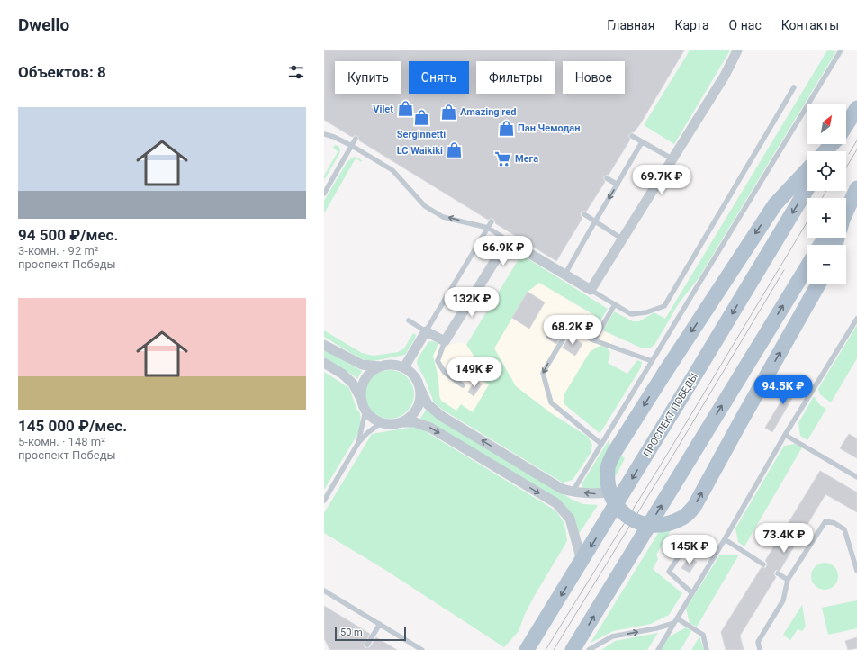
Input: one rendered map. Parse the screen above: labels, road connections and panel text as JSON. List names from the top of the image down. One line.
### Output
{"streets":{"main road":["ПРОСПЕКТ ПОБЕДЫ"]},"places":{"shop":["Vilet","Amazing red","Serginnetti","Пан Чемодан","LC Waikiki"],"supermarket":["Мега"]},"scale_bar":"50 m","north":"top right","page":{"header":"Dwello","nav":["Главная","Карта","О нас","Контакты"],"heading":"Объектов: 8","chip":["Купить","Снять","Фильтры","Новое"],"list":[{"name":"94 500 ₽/мес.","note":"3-комн. · 92 m² · проспект Победы"},{"name":"145 000 ₽/мес.","note":"5-комн. · 148 m² · проспект Победы"}],"map_buttons":["+","−"],"price":["69.7K ₽","66.9K ₽","132K ₽","68.2K ₽","149K ₽","94.5K ₽","73.4K ₽","145K ₽"],"scale":"50 m"}}
